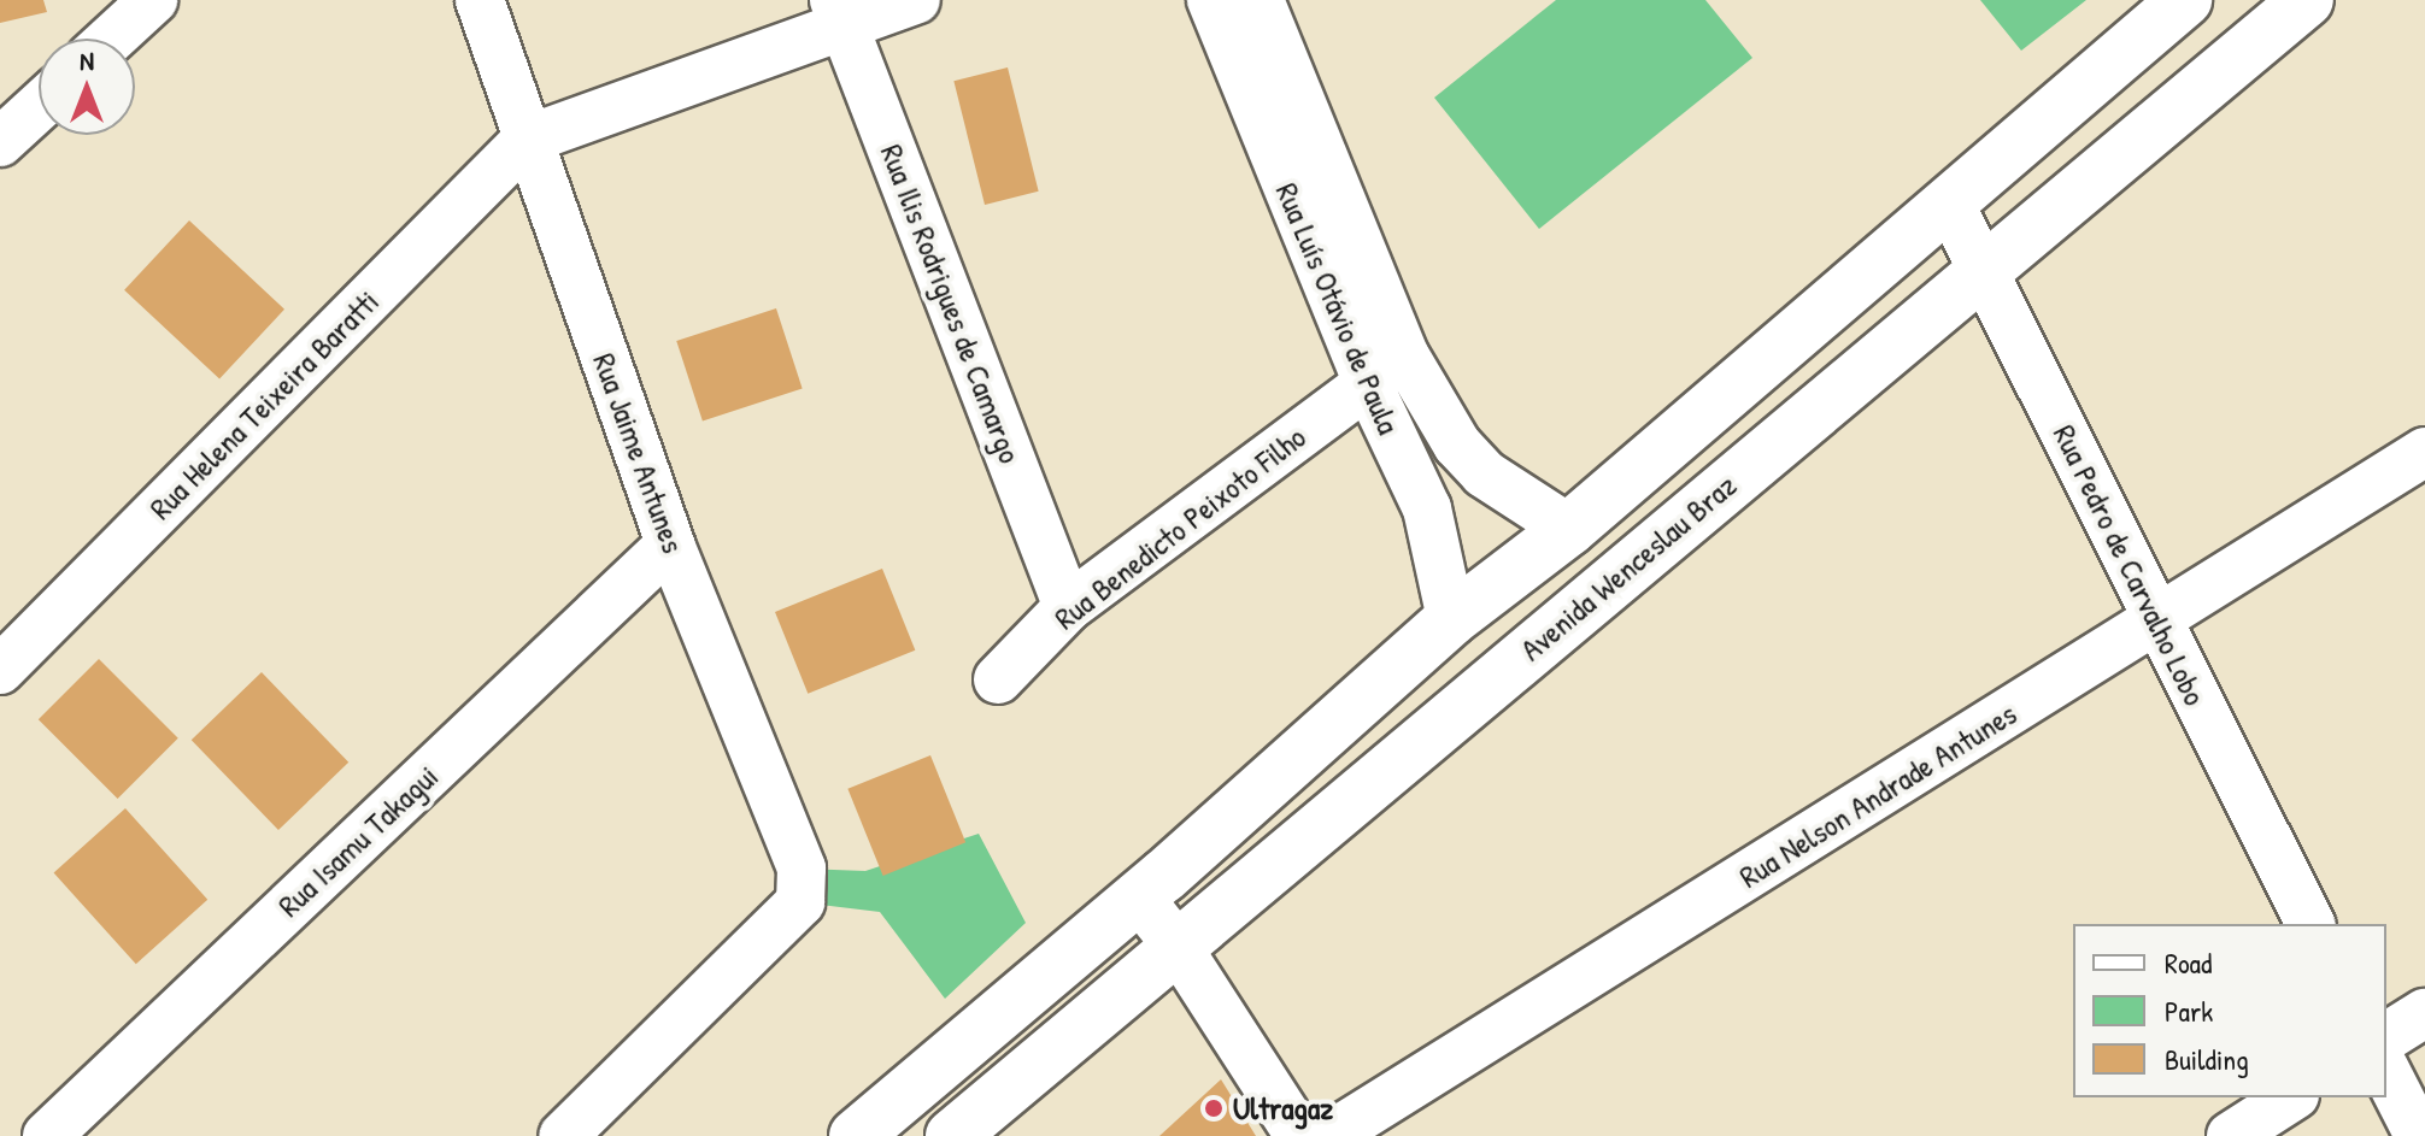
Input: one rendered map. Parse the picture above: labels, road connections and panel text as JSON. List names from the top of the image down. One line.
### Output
{"streets":{"main road":["Avenida Wenceslau Braz"],"street":["Rua Ilis Rodrigues de Camargo","Rua Luís Otávio de Paula","Rua Helena Teixeira Baratti","Rua Jaime Antunes","Rua Benedicto Peixoto Filho","Rua Pedro de Carvalho Lobo","Rua Nelson Andrade Antunes","Rua Isamu Takagui"]},"crossings":[["Rua Ilis Rodrigues de Camargo","Rua Benedicto Peixoto Filho"],["Rua Luís Otávio de Paula","Rua Benedicto Peixoto Filho"],["Rua Helena Teixeira Baratti","Rua Jaime Antunes"],["Rua Jaime Antunes","Rua Isamu Takagui"],["Rua Pedro de Carvalho Lobo","Avenida Wenceslau Braz"],["Rua Pedro de Carvalho Lobo","Rua Nelson Andrade Antunes"]],"places":["Ultragaz"],"legend":["Road","Park","Building"],"north":"top"}
